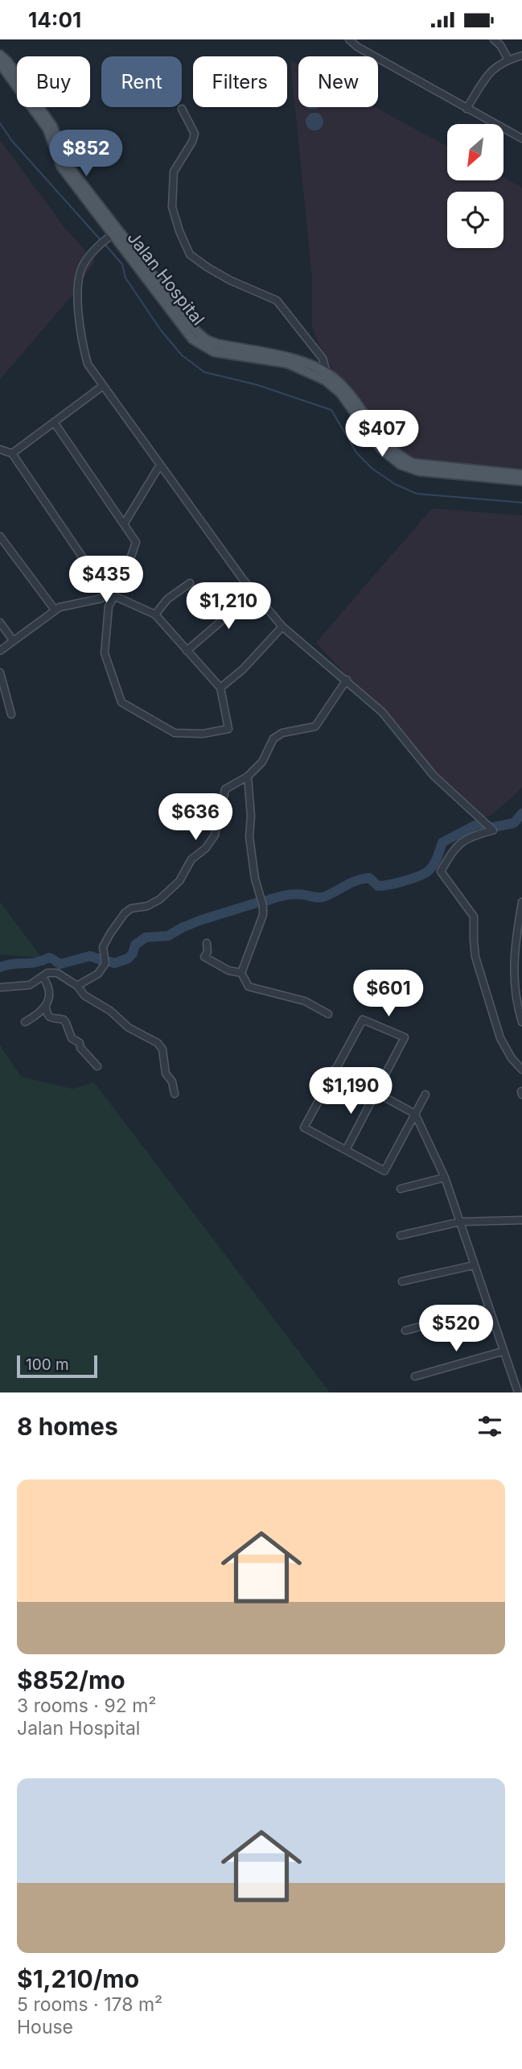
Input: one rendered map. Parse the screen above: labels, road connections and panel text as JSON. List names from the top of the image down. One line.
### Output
{"streets":{"main road":["Jalan Hospital"]},"scale_bar":"100 m","north":"bottom left","page":{"status":"14:01","chip":["Buy","Rent","Filters","New"],"price":["$852","$407","$435","$1,210","$636","$601","$1,190","$520"],"scale":"100 m","heading":"8 homes","list":[{"name":"$852/mo","note":"3 rooms · 92 m² · Jalan Hospital"},{"name":"$1,210/mo","note":"5 rooms · 178 m² · House"}]}}
